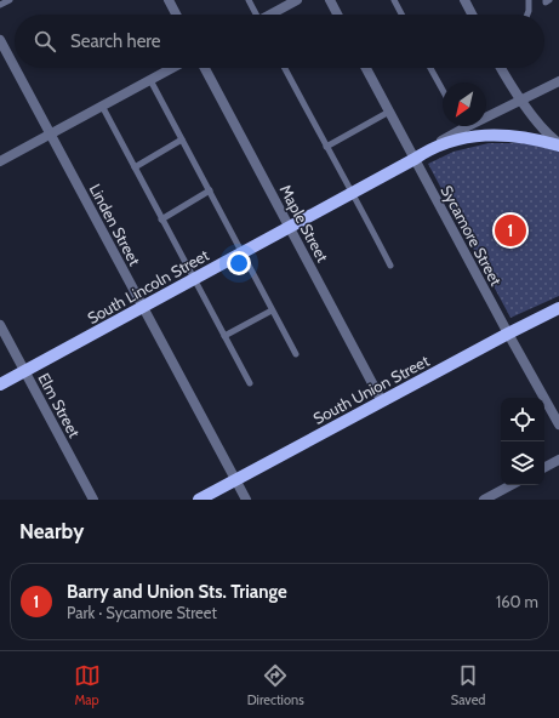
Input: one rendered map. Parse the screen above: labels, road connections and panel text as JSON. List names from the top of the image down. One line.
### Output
{"streets":{"main road":["South Lincoln Street","South Union Street"],"street":["Maple Street","Linden Street","Sycamore Street","Elm Street"]},"crossings":[["Maple Street","South Lincoln Street"],["Maple Street","South Union Street"],["Linden Street","South Lincoln Street"],["Linden Street","South Union Street"],["Sycamore Street","South Lincoln Street"],["Sycamore Street","South Union Street"],["South Lincoln Street","Elm Street"]],"north":"bottom left","page":{"search":"Search here","pins":"1","heading":"Nearby","list":[{"mark":"1","name":"Barry and Union Sts. Triange","note":"Park · Sycamore Street","value":"160 m"}],"nav":["Map","Directions","Saved"]}}
